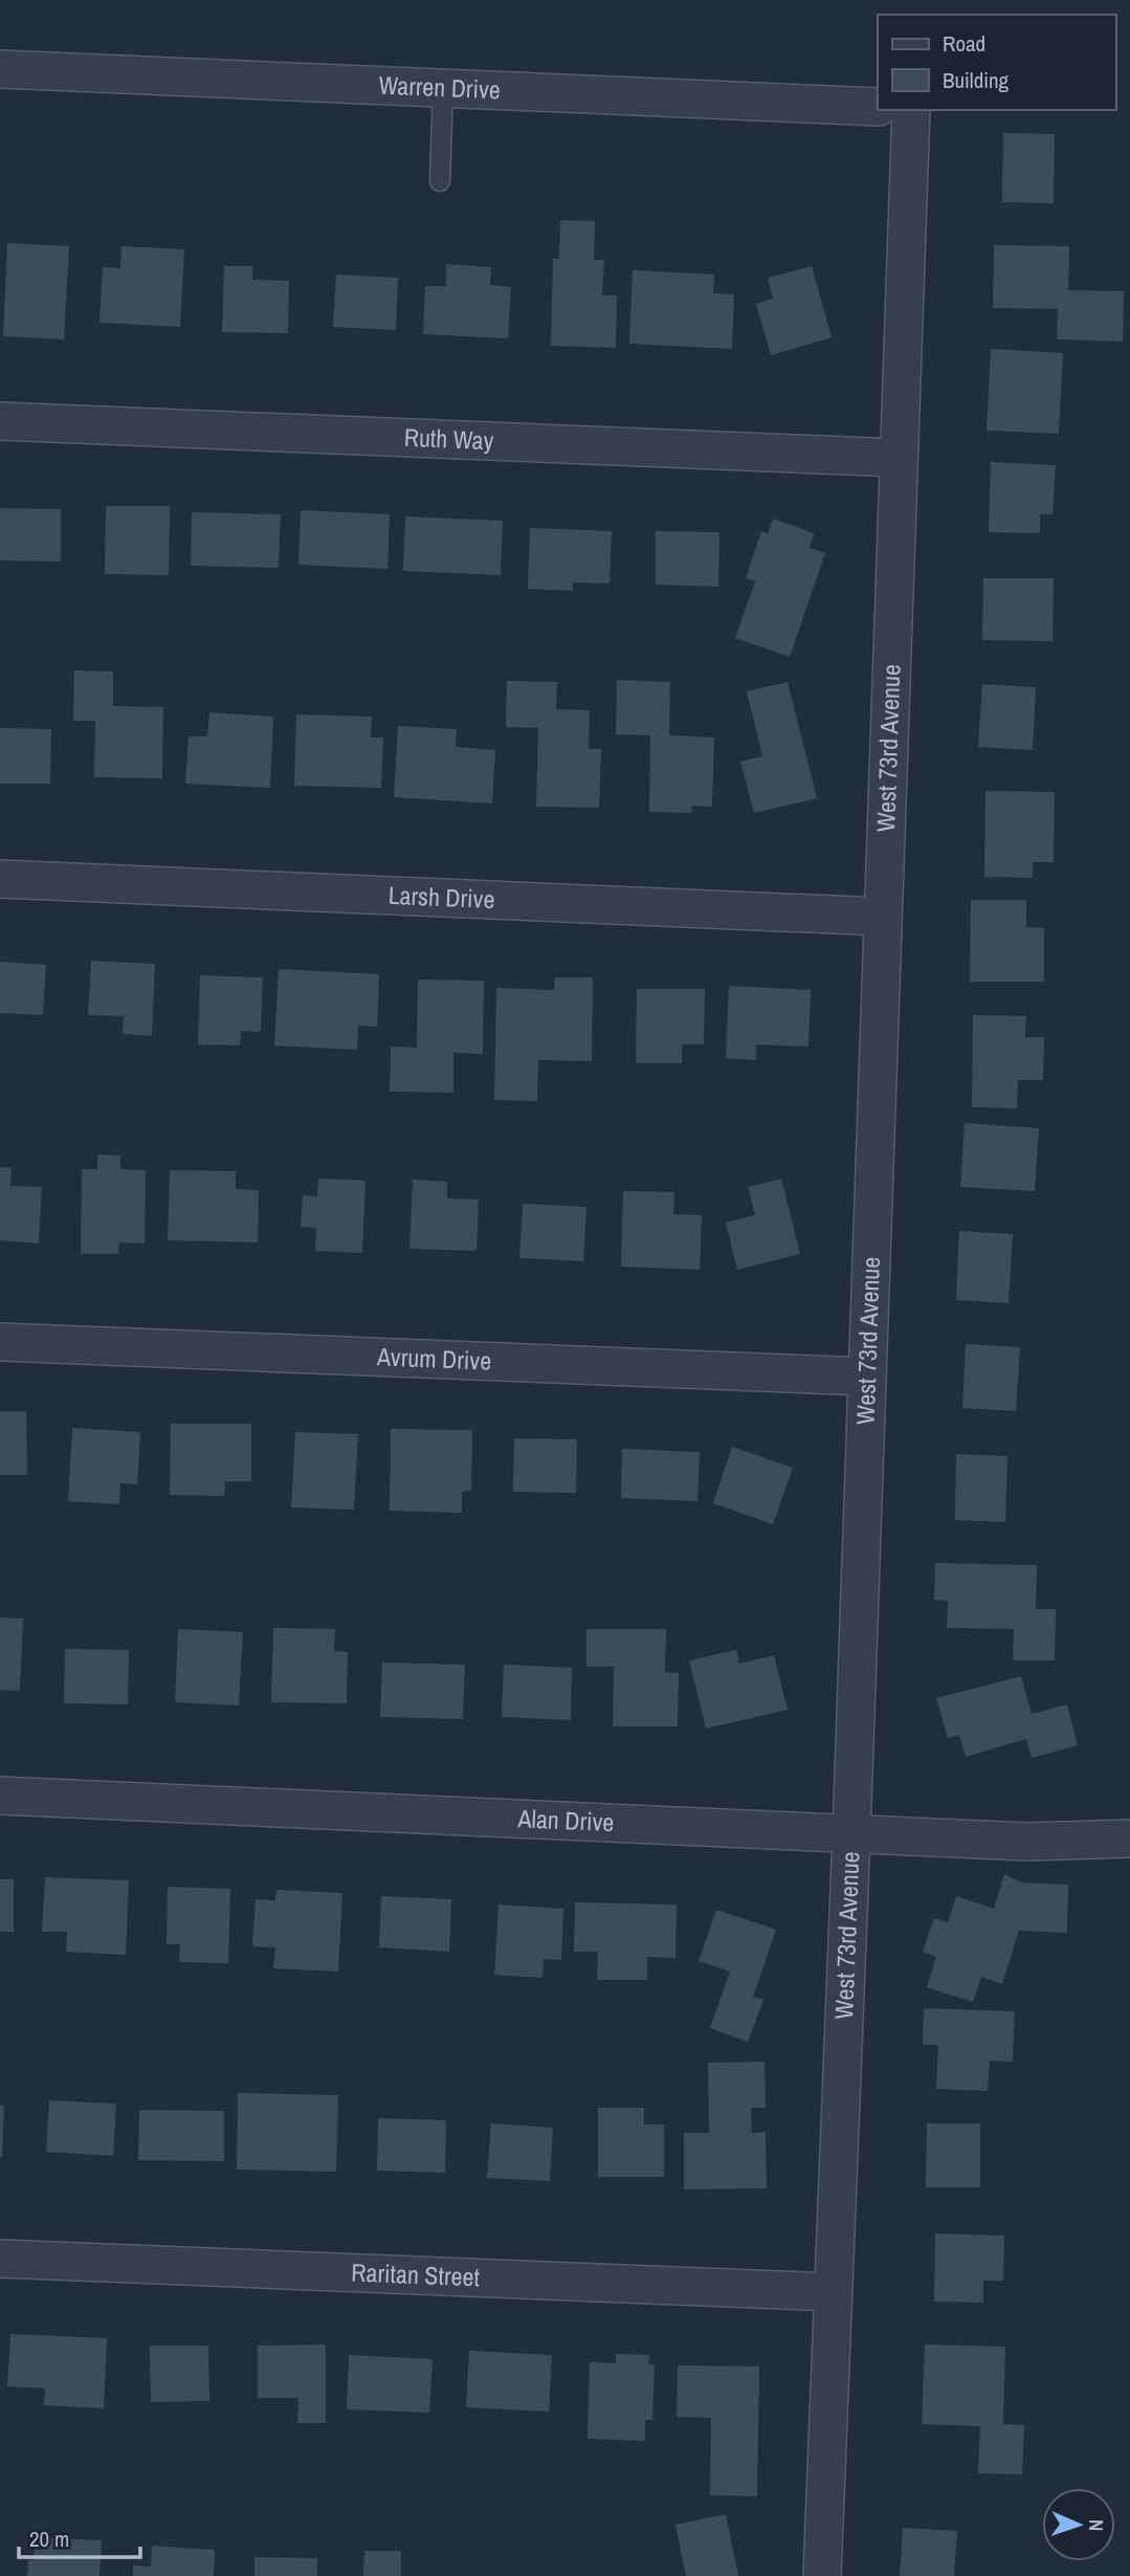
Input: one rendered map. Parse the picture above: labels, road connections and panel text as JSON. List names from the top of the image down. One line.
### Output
{"streets":{"street":["Warren Drive","Ruth Way","West 73rd Avenue","Larsh Drive","Avrum Drive","Alan Drive","Raritan Street"]},"crossings":[["Ruth Way","West 73rd Avenue"],["West 73rd Avenue","Larsh Drive"],["West 73rd Avenue","Avrum Drive"],["West 73rd Avenue","Alan Drive"],["West 73rd Avenue","Raritan Street"]],"legend":["Road","Building"],"scale_bar":"20 m","north":"right"}
